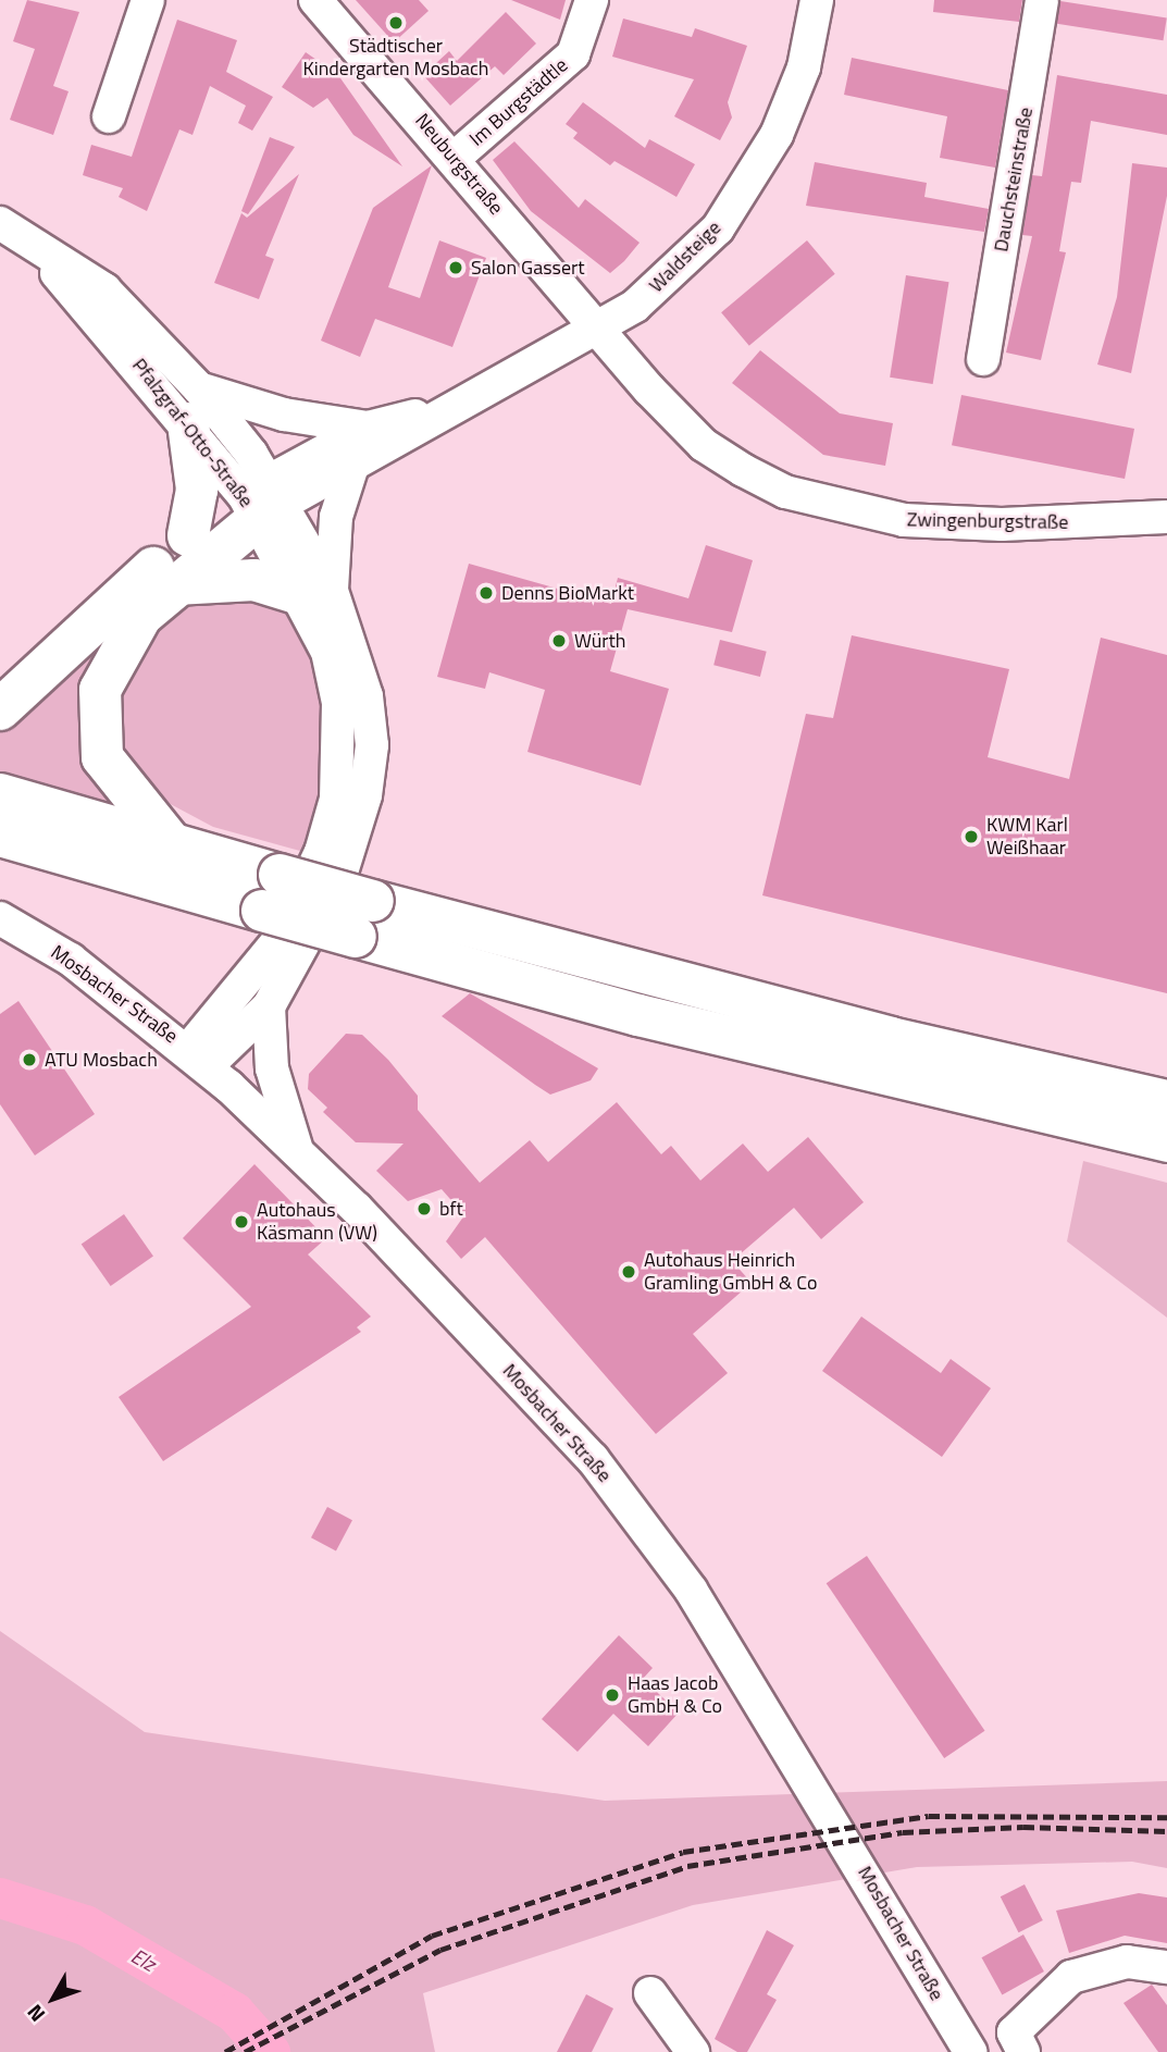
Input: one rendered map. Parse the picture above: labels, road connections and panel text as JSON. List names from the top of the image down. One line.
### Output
{"streets":{"street":["Im Burgstädtle","Neuburgstraße","Dauchsteinstraße","Waldsteige","Pfalzgraf-Otto-Straße","Zwingenburgstraße","Mosbacher Straße"]},"crossings":[["Im Burgstädtle","Neuburgstraße"],["Neuburgstraße","Waldsteige"],["Neuburgstraße","Zwingenburgstraße"],["Waldsteige","Pfalzgraf-Otto-Straße"],["Waldsteige","Zwingenburgstraße"],["Pfalzgraf-Otto-Straße","Mosbacher Straße"]],"water":["Elz"],"places":["Städtischer Kindergarten Mosbach","Salon Gassert","Denns BioMarkt","Würth","KWM Karl Weißhaar","ATU Mosbach","bft","Autohaus Käsmann (VW)","Autohaus Heinrich Gramling GmbH & Co","Haas Jacob GmbH & Co"],"north":"bottom left"}
